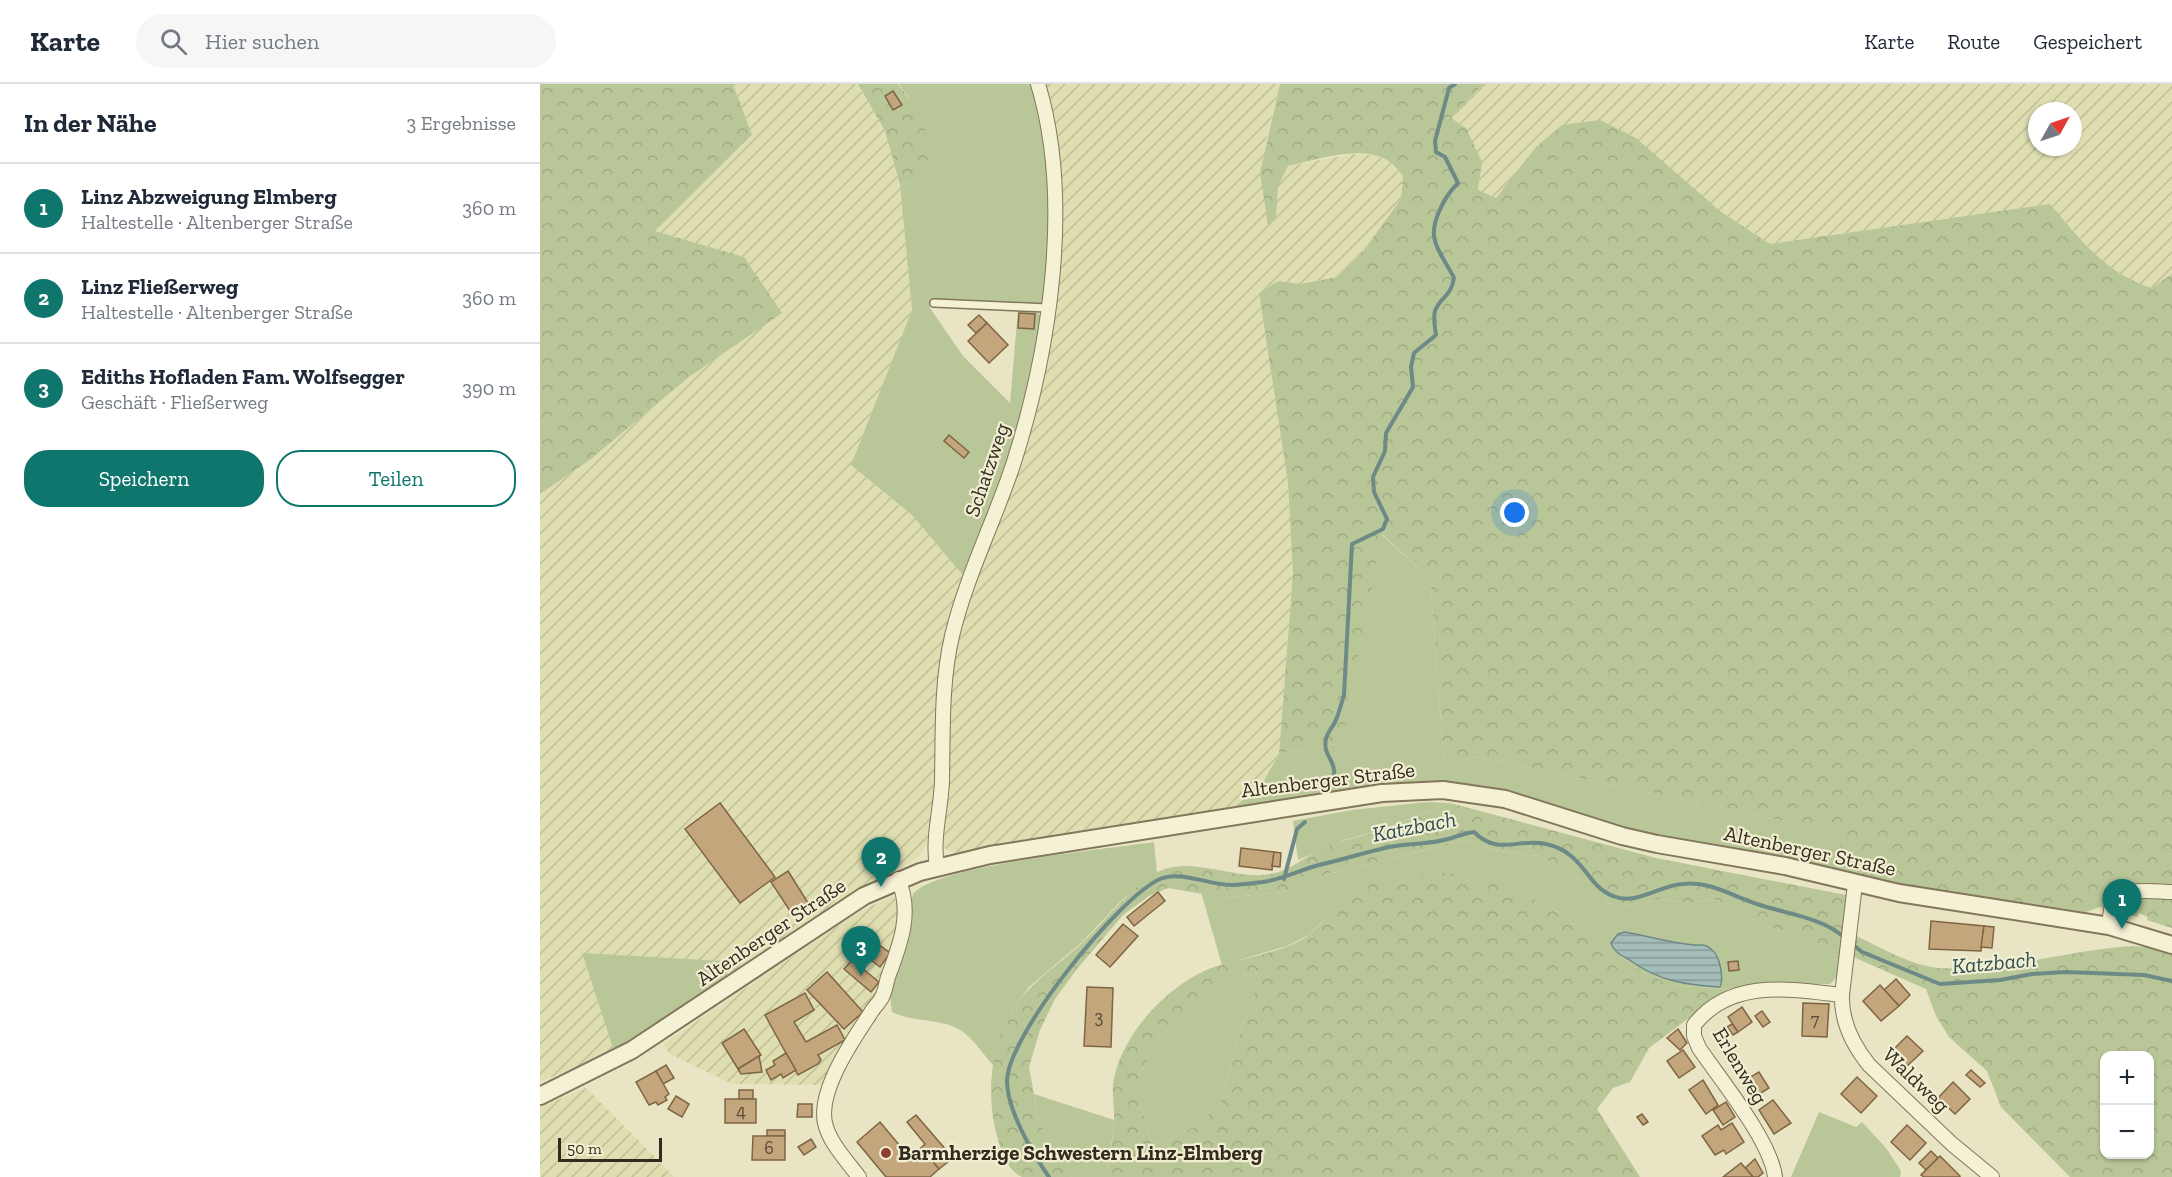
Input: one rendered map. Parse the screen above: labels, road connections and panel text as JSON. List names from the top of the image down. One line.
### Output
{"streets":{"street":["Schatzweg","Altenberger Straße","Erlenweg","Waldweg"]},"crossings":[["Schatzweg","Altenberger Straße"],["Erlenweg","Waldweg"]],"water":["Katzbach"],"places":["Barmherzige Schwestern Linz-Elmberg"],"house_numbers":["3","7","4","6"],"scale_bar":"50 m","north":"top right","page":{"header":"Karte","search":"Hier suchen","nav":["Karte","Route","Gespeichert"],"heading":["In der Nähe","3 Ergebnisse"],"list":[{"mark":"1","name":"Linz Abzweigung Elmberg","note":"Haltestelle · Altenberger Straße","value":"360 m"},{"mark":"2","name":"Linz Fließerweg","note":"Haltestelle · Altenberger Straße","value":"360 m"},{"mark":"3","name":"Ediths Hofladen Fam. Wolfsegger","note":"Geschäft · Fließerweg","value":"390 m"}],"buttons":["Speichern","Teilen"],"pins":["2","1","3"],"map_buttons":["+","−"],"scale":"50 m"}}
